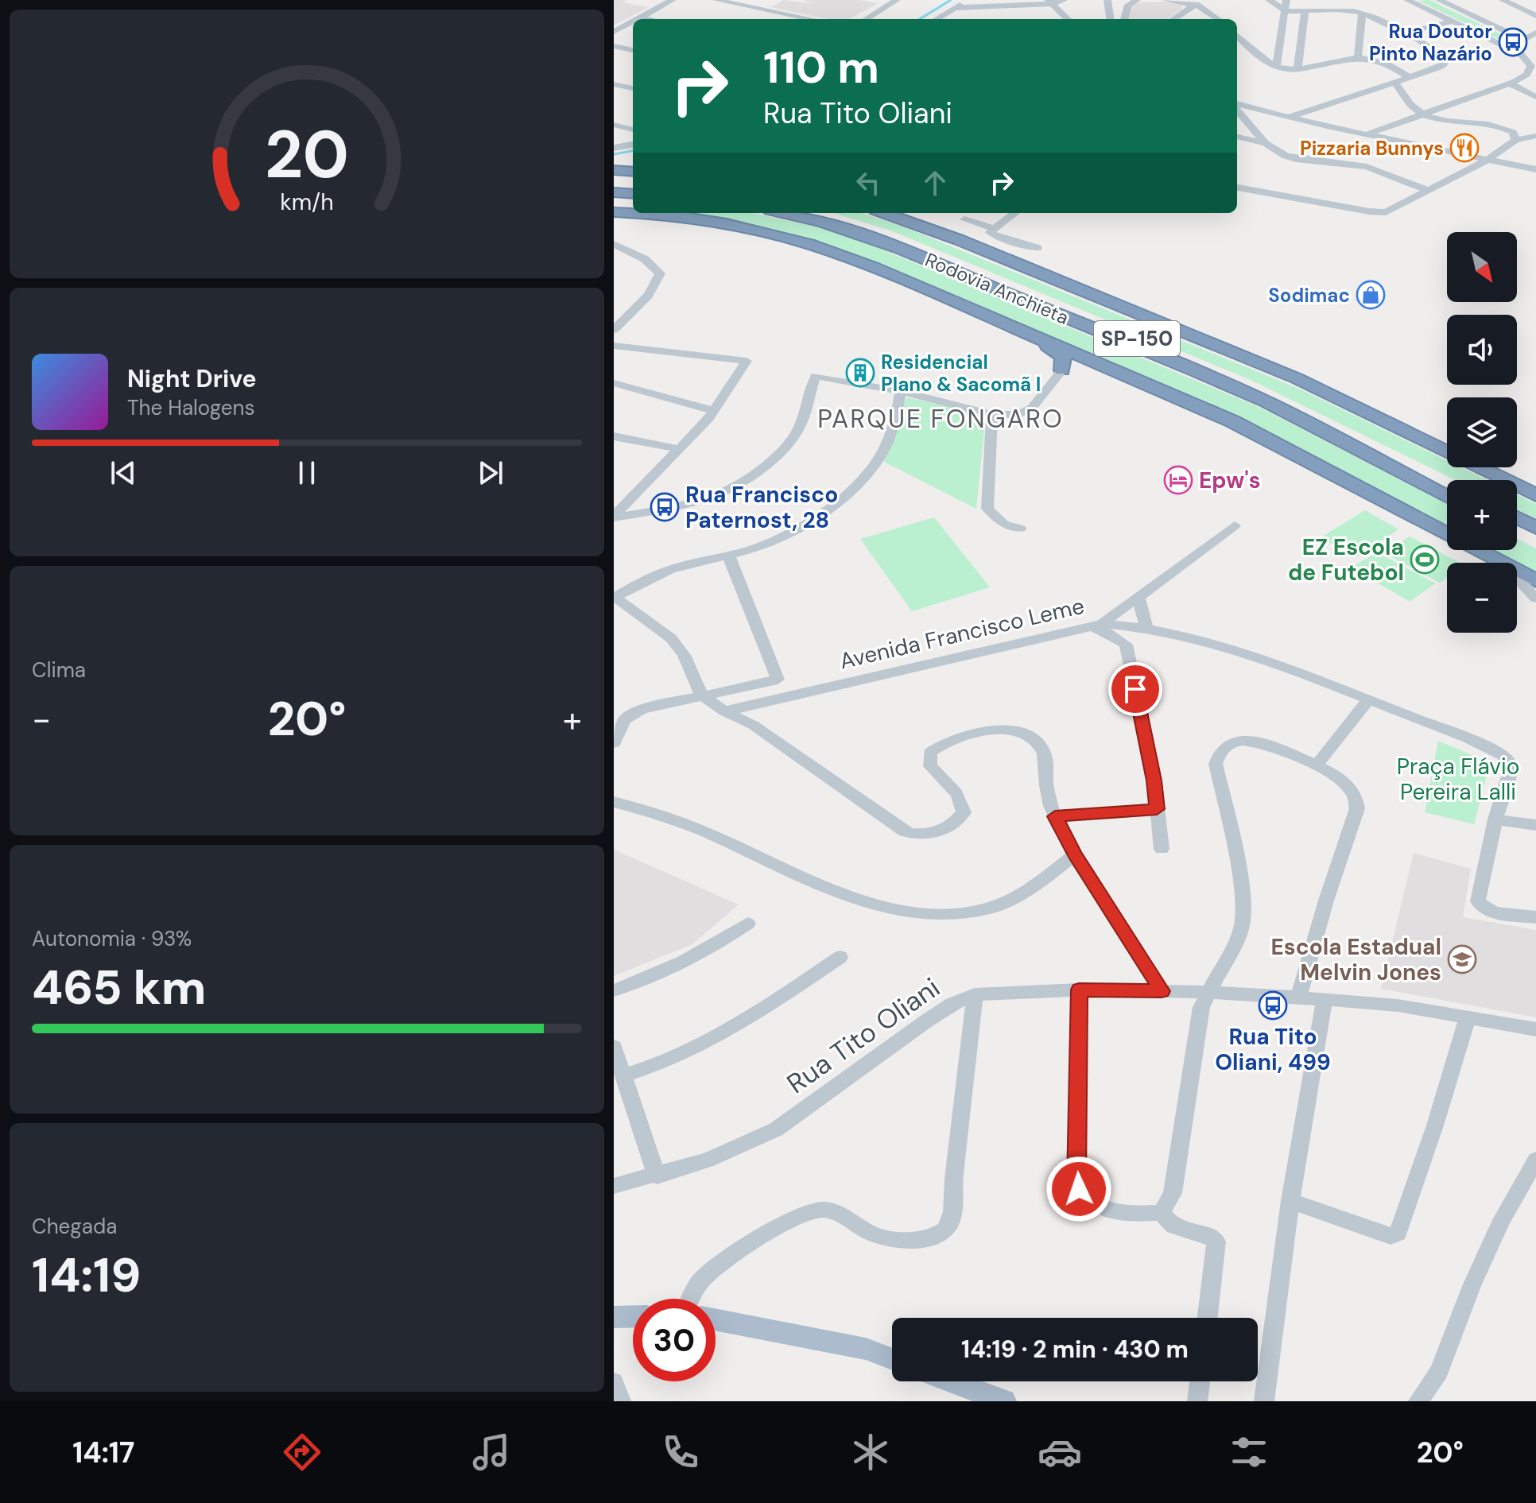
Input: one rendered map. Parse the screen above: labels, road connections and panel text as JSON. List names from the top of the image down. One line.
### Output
{"streets":{"highway":["Rodovia Anchieta","SP-150"],"street":["Avenida Francisco Leme","Rua Tito Oliani"]},"districts":["PARQUE FONGARO"],"parks":["Praça Flávio Pereira Lalli"],"places":{"bus stop":["Rua Doutor Pinto Nazário","Rua Francisco Paternost, 28","Rua Tito Oliani, 499"],"restaurant":["Pizzaria Bunnys"],"shop":["Sodimac"],"building":["Residencial Plano & Sacomã I"],"hotel":["Epw's"],"sports":["EZ Escola de Futebol"],"school or university":["Escola Estadual Melvin Jones"]},"north":"bottom right","page":{"turn":["110 m","Rua Tito Oliani"],"map_buttons":["+","−"],"song":["Night Drive","The Halogens"],"tile":["Clima",["Autonomia · 93%","465 km"],["Chegada","14:19"]],"heat":["−","20°","+"],"limit":"30","trip":"14:19 · 2 min · 430 m","tabs":["14:17","20°"],"gauge":["20","km/h"]}}
